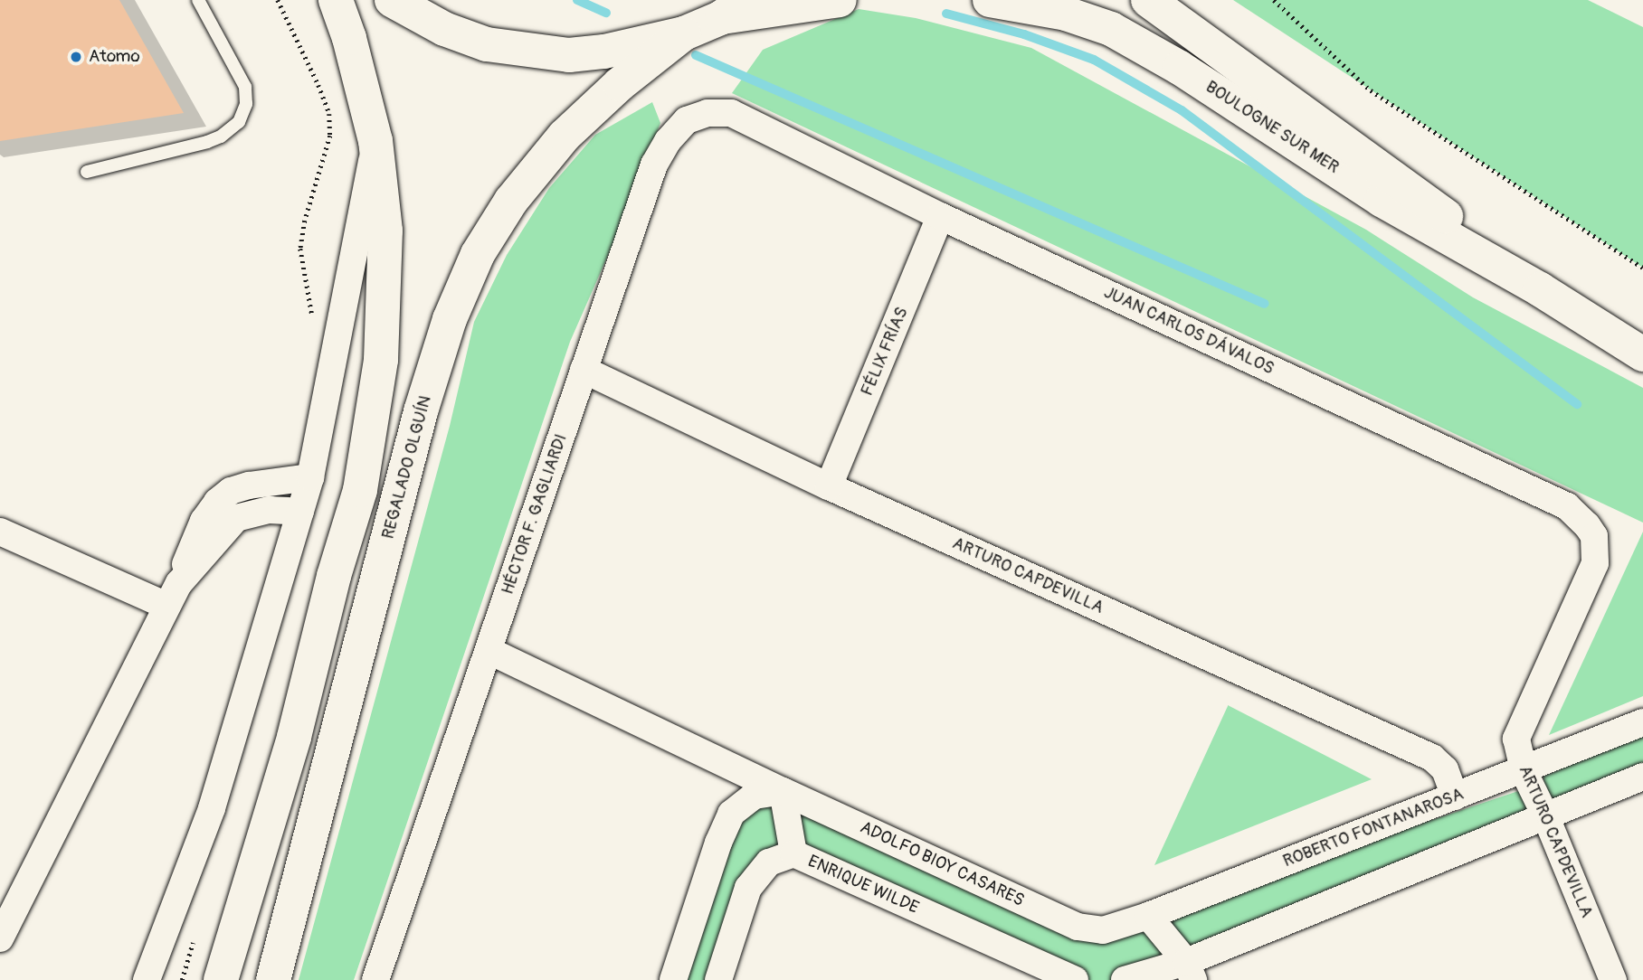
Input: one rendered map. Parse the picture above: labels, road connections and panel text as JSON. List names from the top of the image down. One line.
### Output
{"streets":{"main road":["BOULOGNE SUR MER","REGALADO OLGUÍN"],"street":["JUAN CARLOS DÁVALOS","FÉLIX FRÍAS","HÉCTOR F. GAGLIARDI","ARTURO CAPDEVILLA","ROBERTO FONTANAROSA","ADOLFO BIOY CASARES","ENRIQUE WILDE"]},"crossings":[["JUAN CARLOS DÁVALOS","FÉLIX FRÍAS"],["JUAN CARLOS DÁVALOS","HÉCTOR F. GAGLIARDI"],["JUAN CARLOS DÁVALOS","ARTURO CAPDEVILLA"],["FÉLIX FRÍAS","ARTURO CAPDEVILLA"],["HÉCTOR F. GAGLIARDI","ARTURO CAPDEVILLA"],["HÉCTOR F. GAGLIARDI","ADOLFO BIOY CASARES"],["ARTURO CAPDEVILLA","ROBERTO FONTANAROSA"],["ROBERTO FONTANAROSA","ADOLFO BIOY CASARES"]],"places":["Atomo"]}
